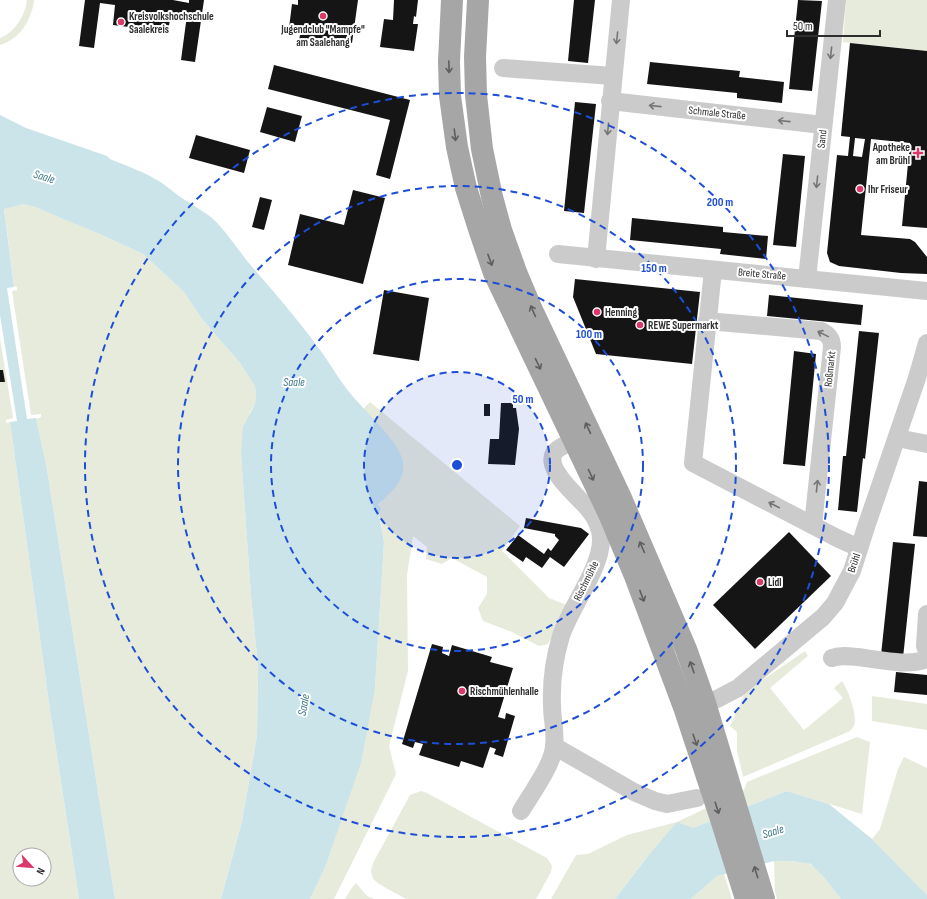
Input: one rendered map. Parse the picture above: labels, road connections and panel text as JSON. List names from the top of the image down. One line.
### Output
{"streets":{"street":["Schmale Straße","Sand","Breite Straße","Roßmarkt","Brühl","Rischmühle"]},"crossings":[["Schmale Straße","Sand"],["Sand","Breite Straße"]],"one_way":["Schmale Straße","Sand"],"water":["Saale"],"places":{"other":["Jugendclub \"Mampfe\" am Saalehang","Kreisvolkshochschule Saalekreis","Ihr Friseur","Henning","REWE Supermarkt","Lidl","Rischmühlenhalle"],"health":["Apotheke am Brühl"]},"scale_bar":"50 m","north":"bottom right","rings":["200 m","150 m","100 m","50 m"]}
